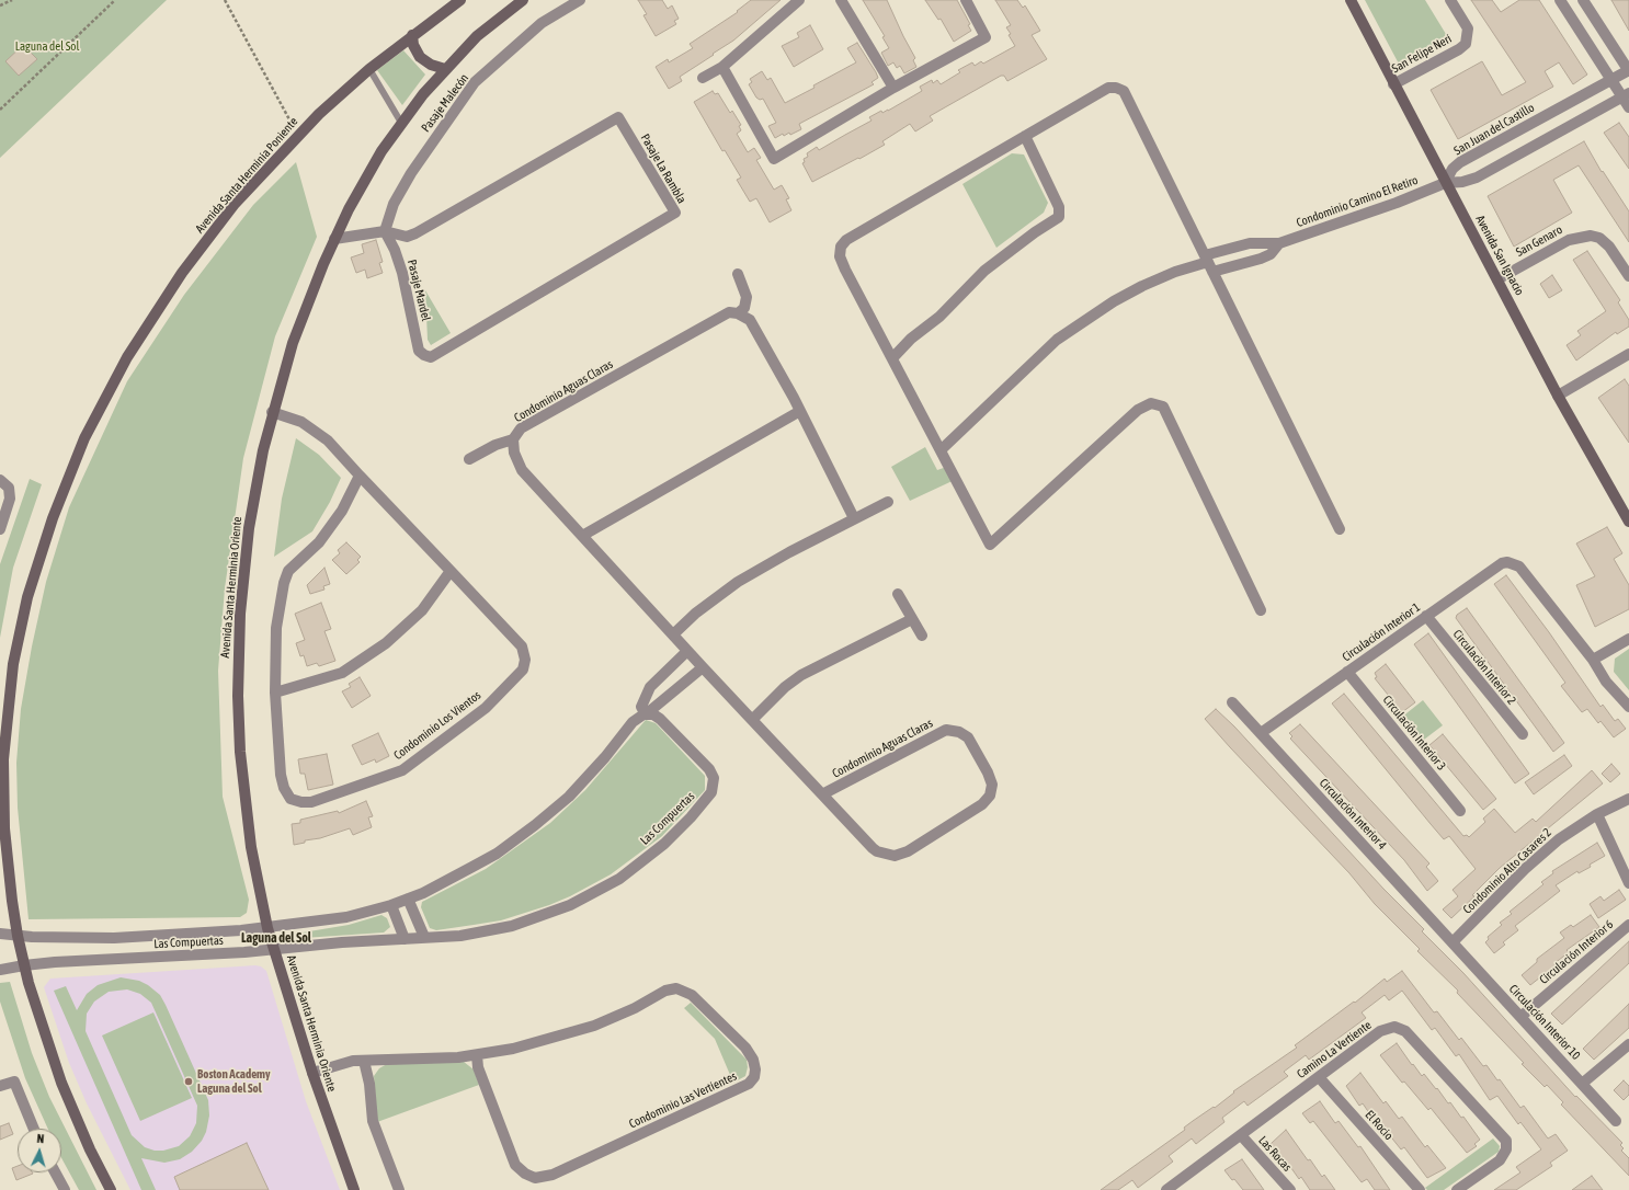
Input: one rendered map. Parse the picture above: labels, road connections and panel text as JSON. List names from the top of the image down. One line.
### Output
{"streets":{"street":["San Felipe Neri","Pasaje Malecón","San Juan del Castillo","Pasaje La Rambla","Avenida Santa Herminia Poniente","Condominio Camino El Retiro","San Genaro","Avenida San Ignacio","Pasaje Mardel","Condominio Aguas Claras","Avenida Santa Herminia Oriente","Circulación Interior 1","Circulación Interior 2","Condominio Los Vientos","Circulación Interior 3","Circulación Interior 4","Las Compuertas","Condominio Alto Casares 2","Circulación Interior 6","Circulación Interior 10","Camino La Vertiente","Condominio Las Vertientes","El Rocio","Las Rocas"]},"crossings":[["San Felipe Neri","Avenida San Ignacio"],["Pasaje Malecón","Pasaje La Rambla"],["Pasaje Malecón","Pasaje Mardel"],["San Juan del Castillo","Condominio Camino El Retiro"],["San Juan del Castillo","Avenida San Ignacio"],["Pasaje La Rambla","Pasaje Mardel"],["Avenida Santa Herminia Poniente","Las Compuertas"],["Condominio Camino El Retiro","Avenida San Ignacio"],["San Genaro","Avenida San Ignacio"],["Avenida Santa Herminia Oriente","Condominio Los Vientos"],["Avenida Santa Herminia Oriente","Las Compuertas"],["Avenida Santa Herminia Oriente","Condominio Las Vertientes"],["Circulación Interior 1","Circulación Interior 2"],["Circulación Interior 1","Circulación Interior 3"],["Circulación Interior 1","Circulación Interior 4"],["Circulación Interior 4","Condominio Alto Casares 2"],["Circulación Interior 4","Circulación Interior 10"],["Condominio Alto Casares 2","Circulación Interior 10"],["Circulación Interior 6","Circulación Interior 10"],["Camino La Vertiente","El Rocio"],["Camino La Vertiente","Las Rocas"]],"districts":["Laguna del Sol"],"parks":["Laguna del Sol"],"places":["Boston Academy Laguna del Sol"],"north":"top"}
